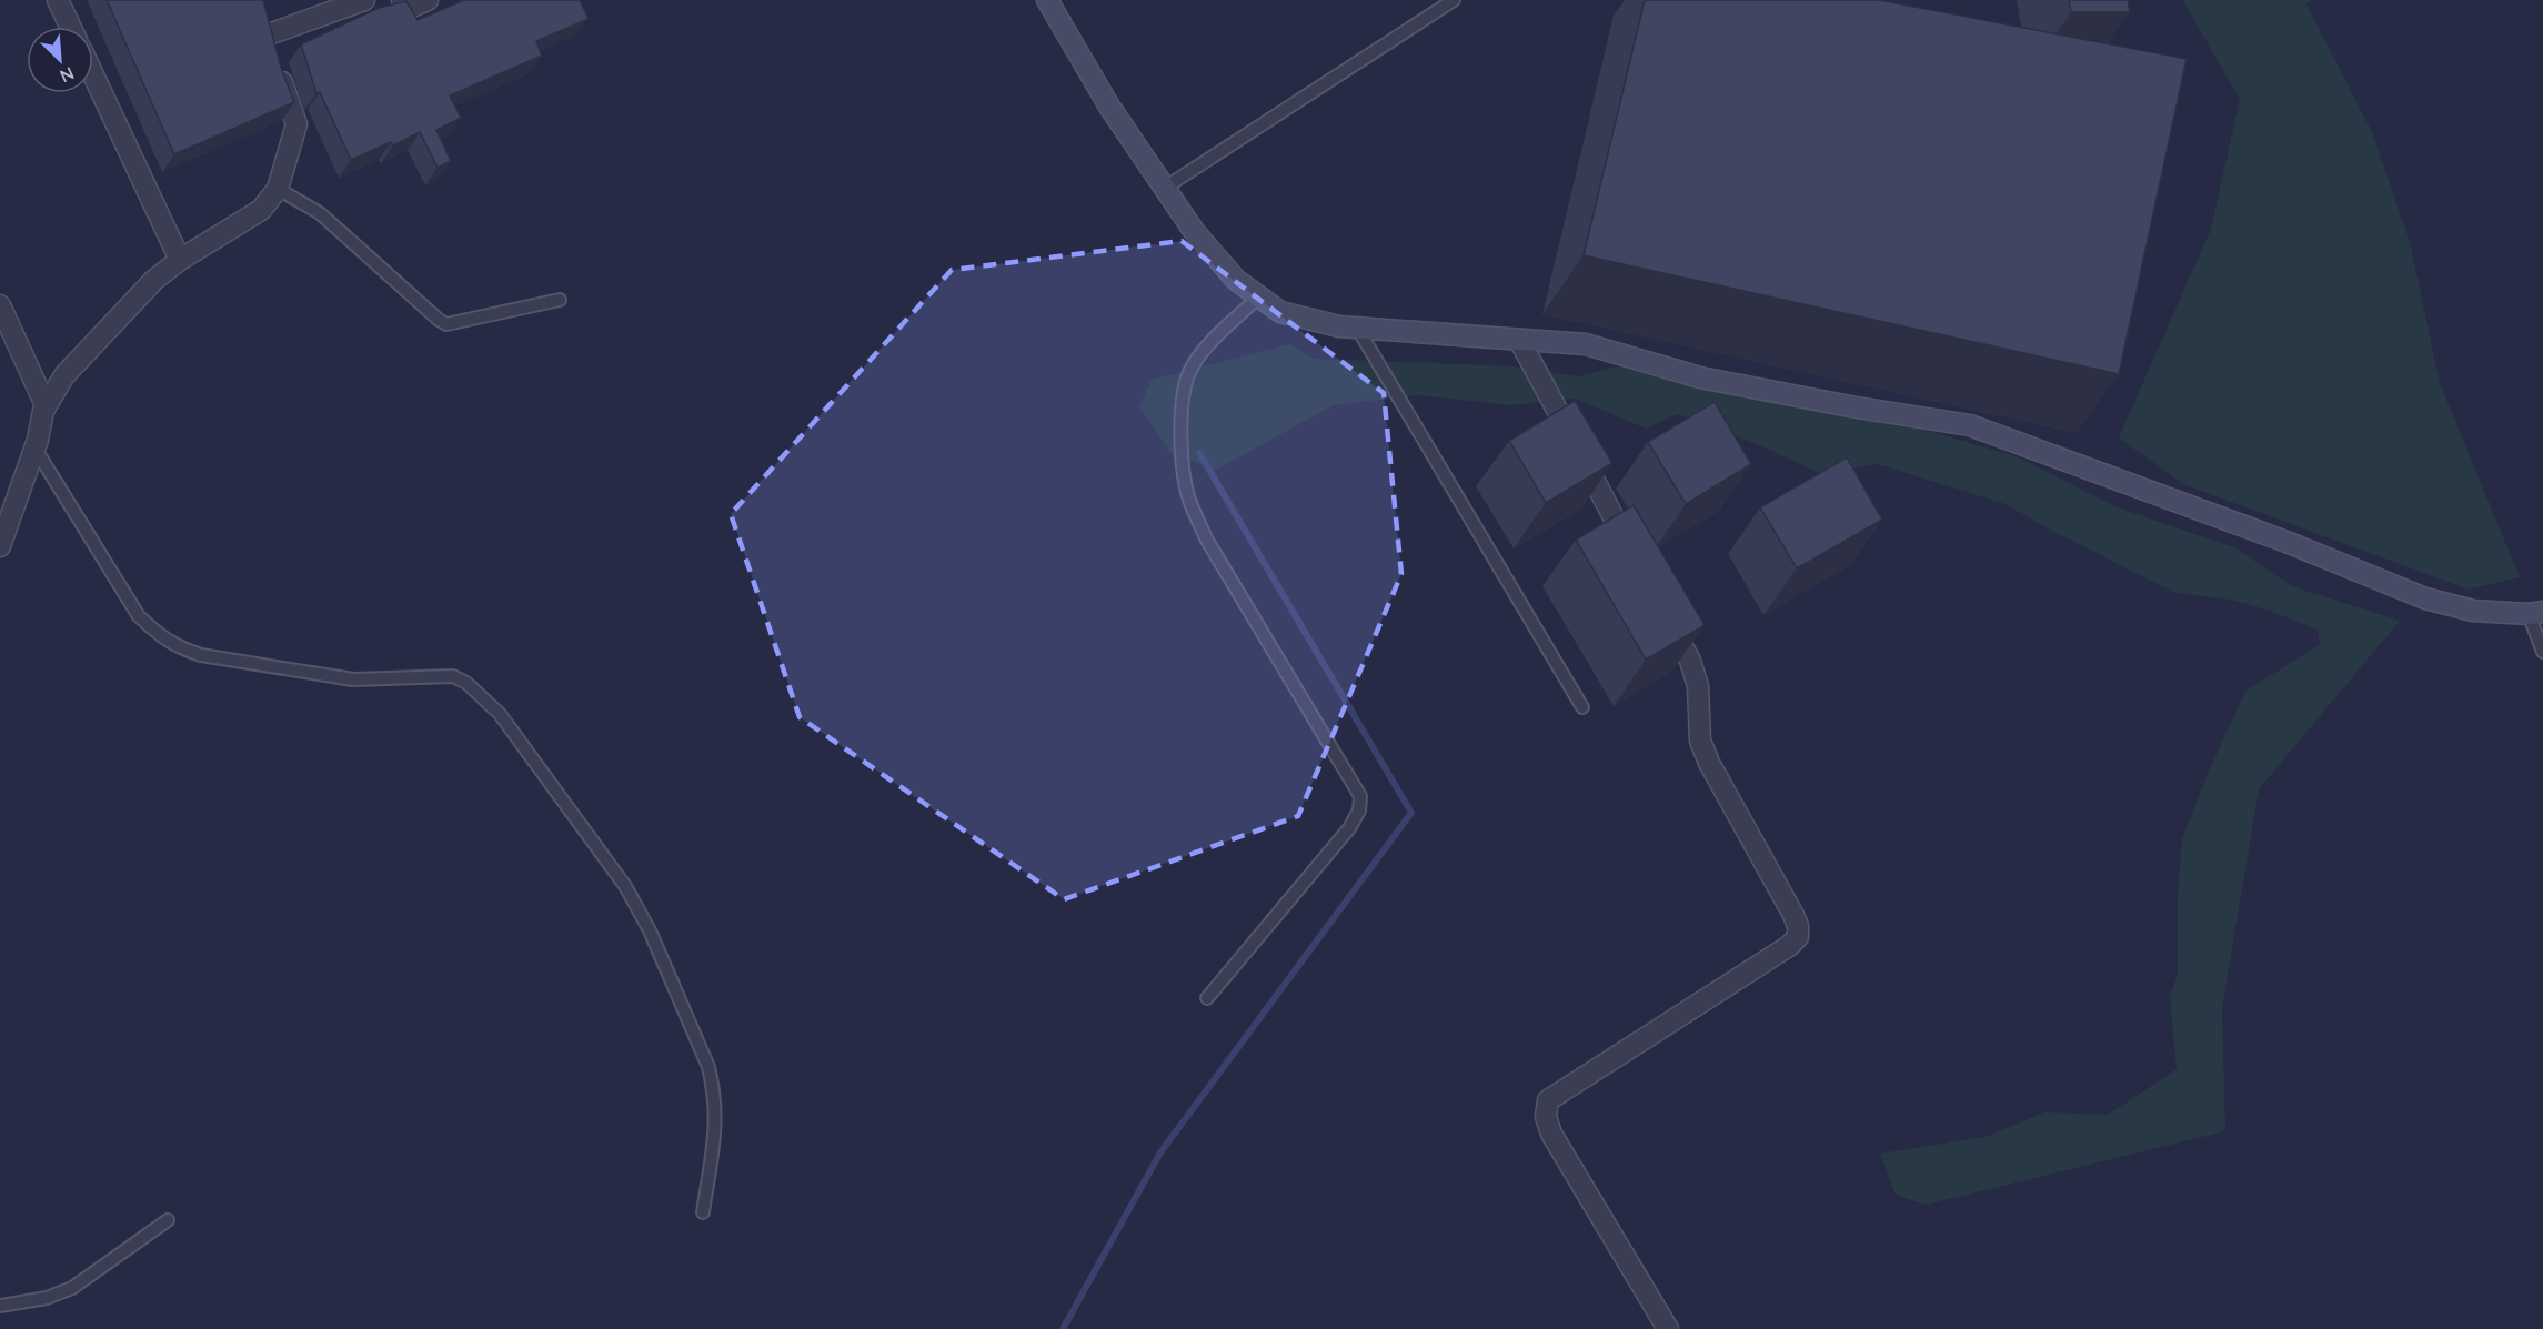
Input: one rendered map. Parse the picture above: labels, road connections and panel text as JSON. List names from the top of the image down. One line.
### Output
{"north":"bottom right"}
